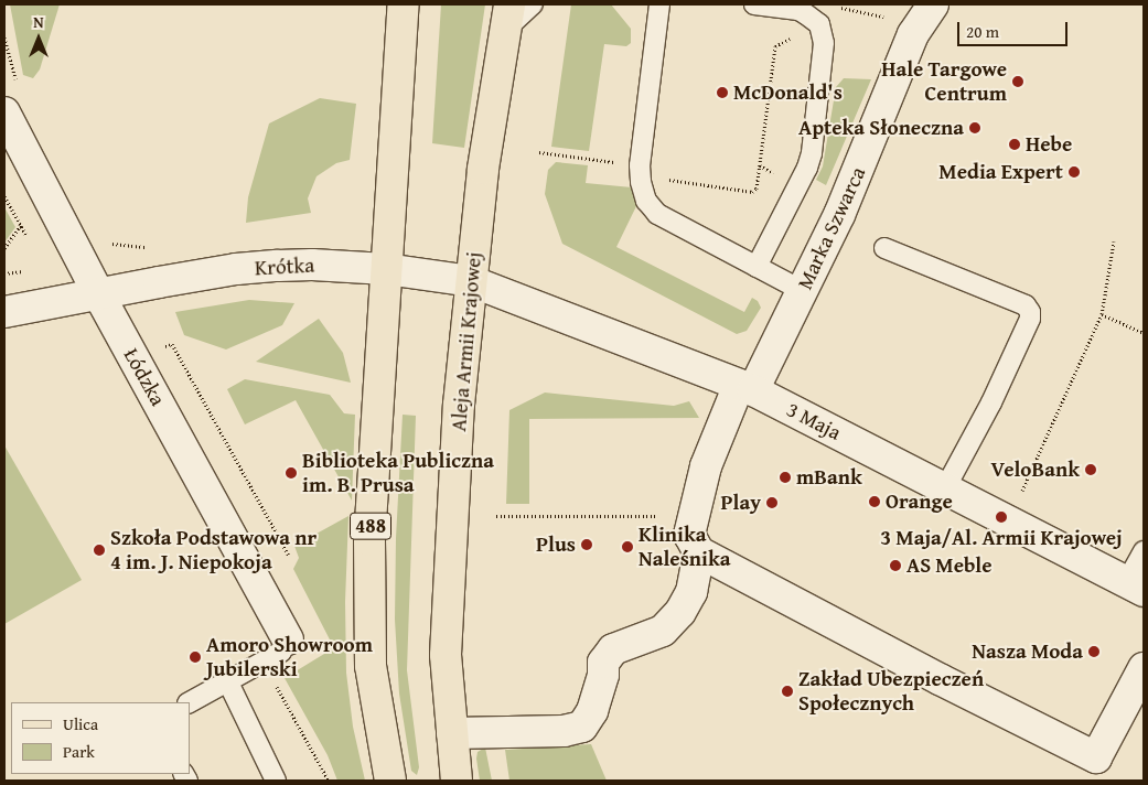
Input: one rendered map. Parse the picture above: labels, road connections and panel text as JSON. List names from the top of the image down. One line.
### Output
{"streets":{"main road":["Aleja Armii Krajowej","488"],"street":["Marka Szwarca","Krótka","Łódzka","3 Maja"]},"crossings":[["Marka Szwarca","3 Maja"],["Krótka","Aleja Armii Krajowej"],["Krótka","Łódzka"],["Krótka","3 Maja"],["Krótka","488"],["Aleja Armii Krajowej","3 Maja"]],"places":["Hale Targowe Centrum","McDonald's","Apteka Słoneczna","Hebe","Media Expert","VeloBank","Biblioteka Publiczna im. B. Prusa","mBank","Orange","Play","3 Maja/Al. Armii Krajowej","Plus","Klinika Naleśnika","Szkoła Podstawowa nr 4 im. J. Niepokoja","AS Meble","Nasza Moda","Amoro Showroom Jubilerski","Zakład Ubezpieczeń Społecznych"],"legend":["Ulica","Park"],"scale_bar":"20 m","north":"top"}
